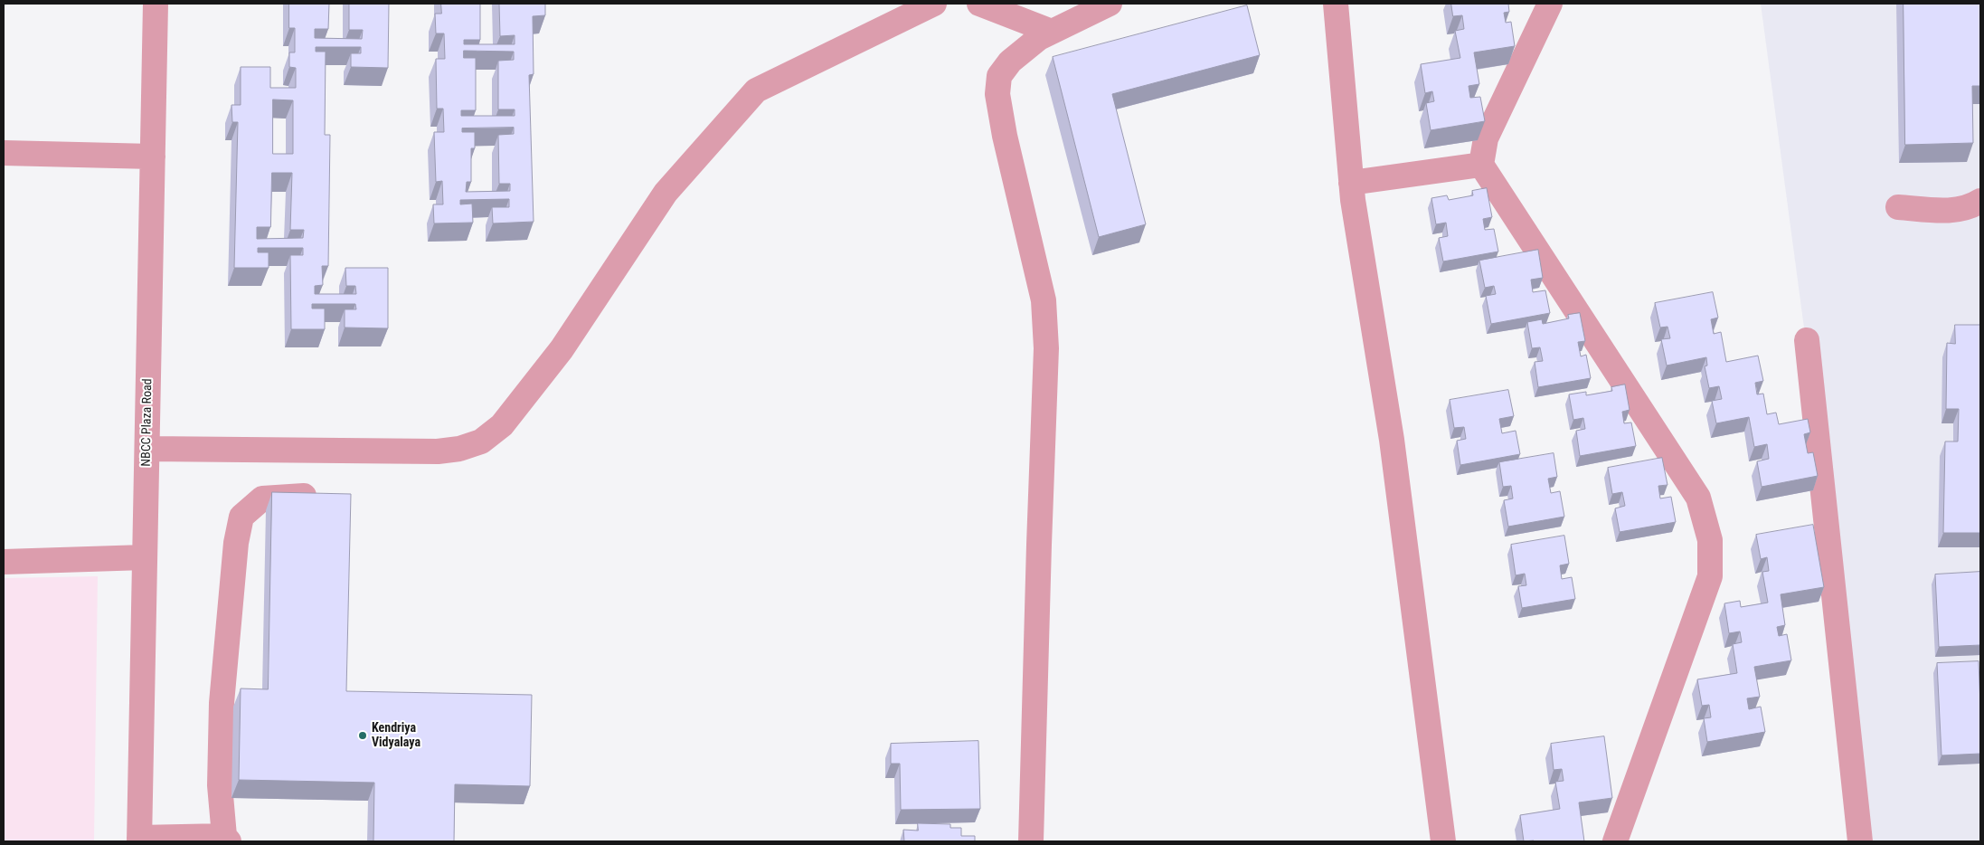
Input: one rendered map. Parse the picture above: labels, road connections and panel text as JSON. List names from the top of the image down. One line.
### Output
{"streets":{"street":["NBCC Plaza Road"]},"places":["Kendriya Vidyalaya"]}
